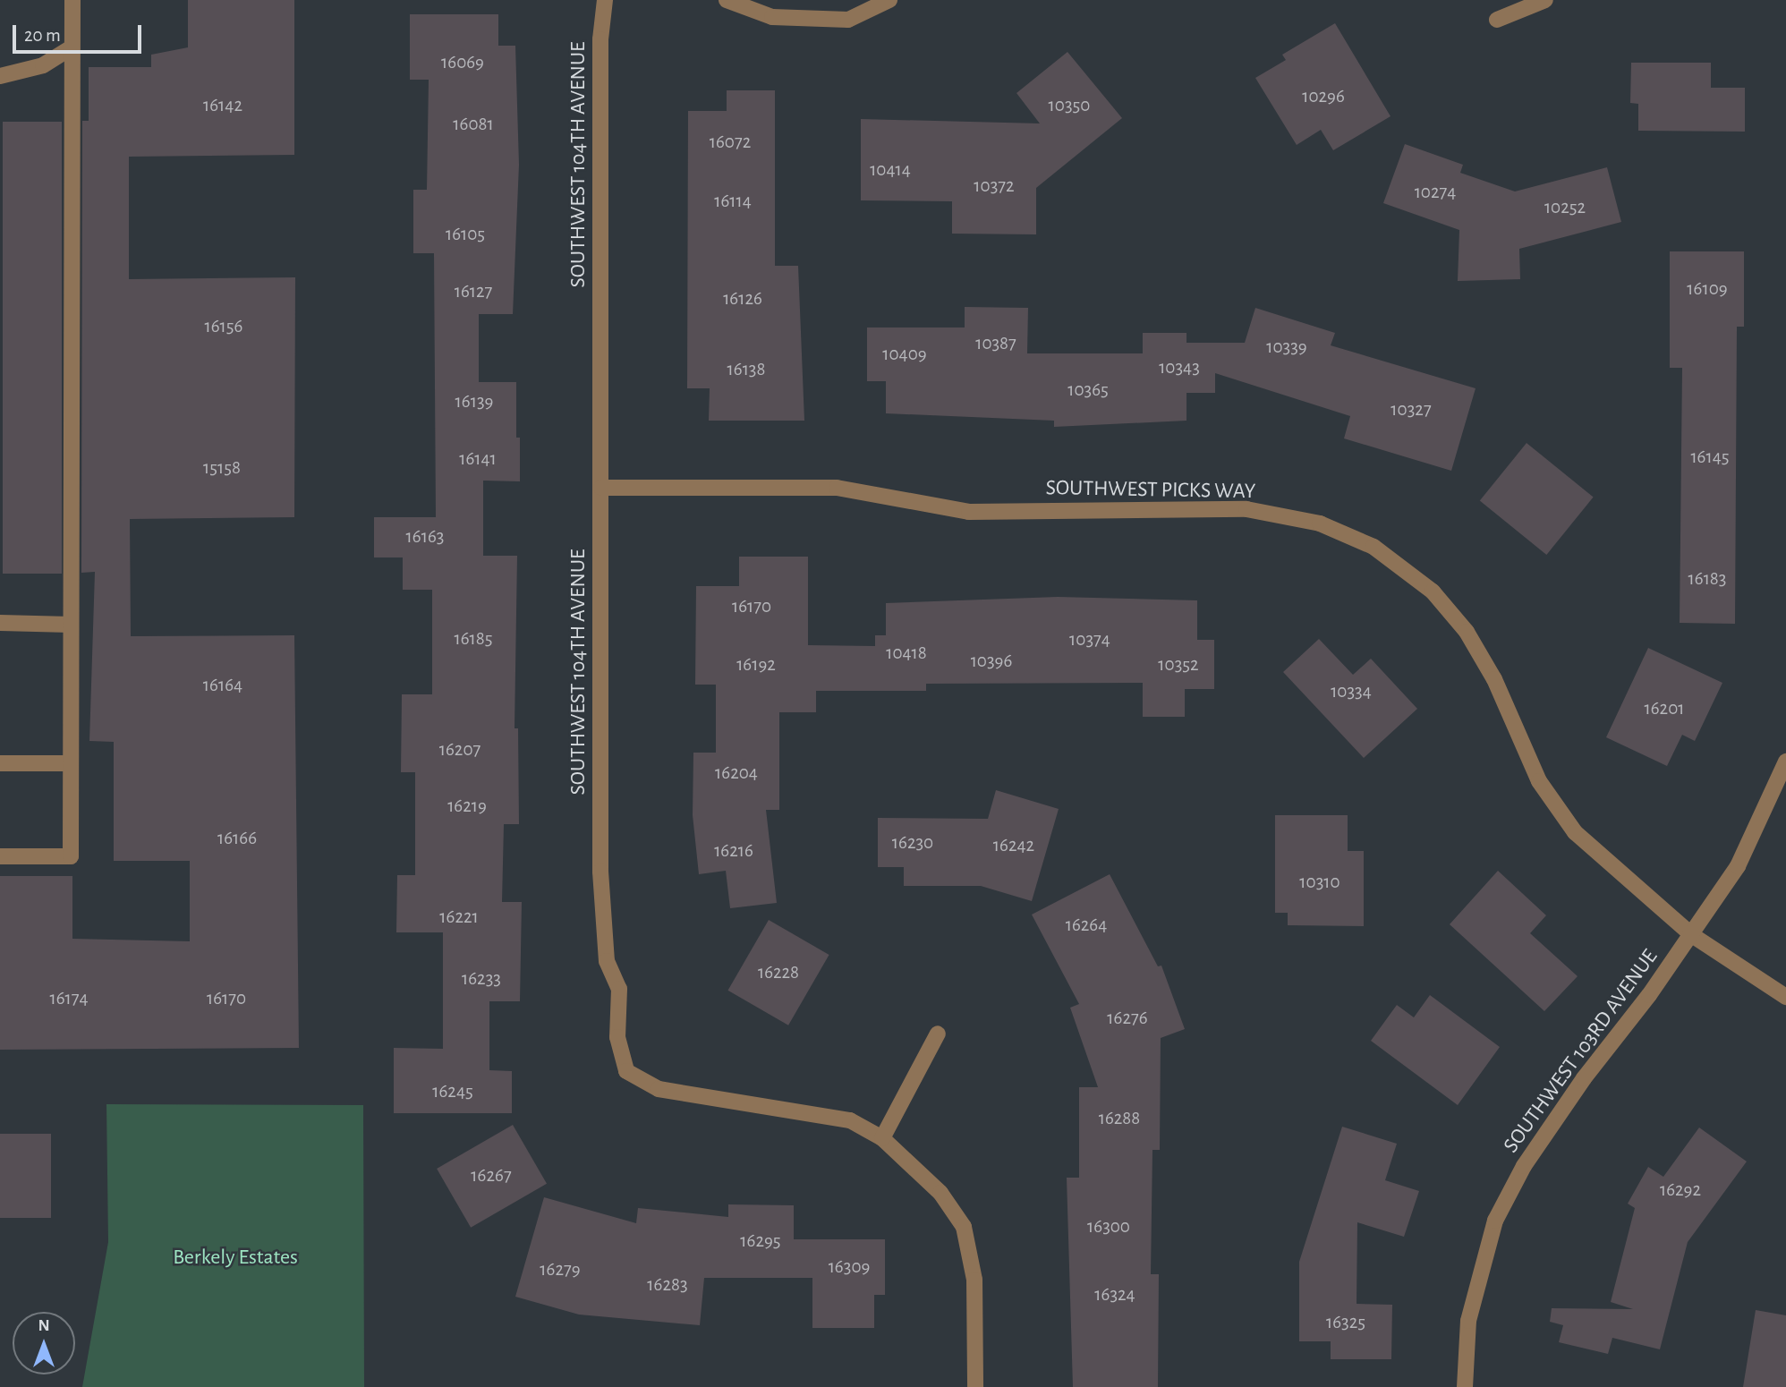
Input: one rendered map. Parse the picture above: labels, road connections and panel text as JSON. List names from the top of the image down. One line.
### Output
{"streets":{"street":["SOUTHWEST 104TH AVENUE","SOUTHWEST PICKS WAY","SOUTHWEST 103RD AVENUE"]},"crossings":[["SOUTHWEST 104TH AVENUE","SOUTHWEST PICKS WAY"],["SOUTHWEST PICKS WAY","SOUTHWEST 103RD AVENUE"]],"parks":["Berkely Estates"],"house_numbers":["16069","10296","16142","10350","16081","16072","10414","10372","10274","16114","10252","16105","16109","16127","16126","16156","10387","10339","10409","10343","16138","10365","16139","10327","16145","16141","15158","16163","16183","16170","16185","10374","10418","10396","16192","10352","16164","10334","16201","16207","16204","16219","16166","16230","16242","16216","10310","16221","16264","16228","16233","16174","16170","16276","16245","16288","16267","16292","16300","16295","16309","16279","16283","16324","16325"],"scale_bar":"20 m","north":"top"}
